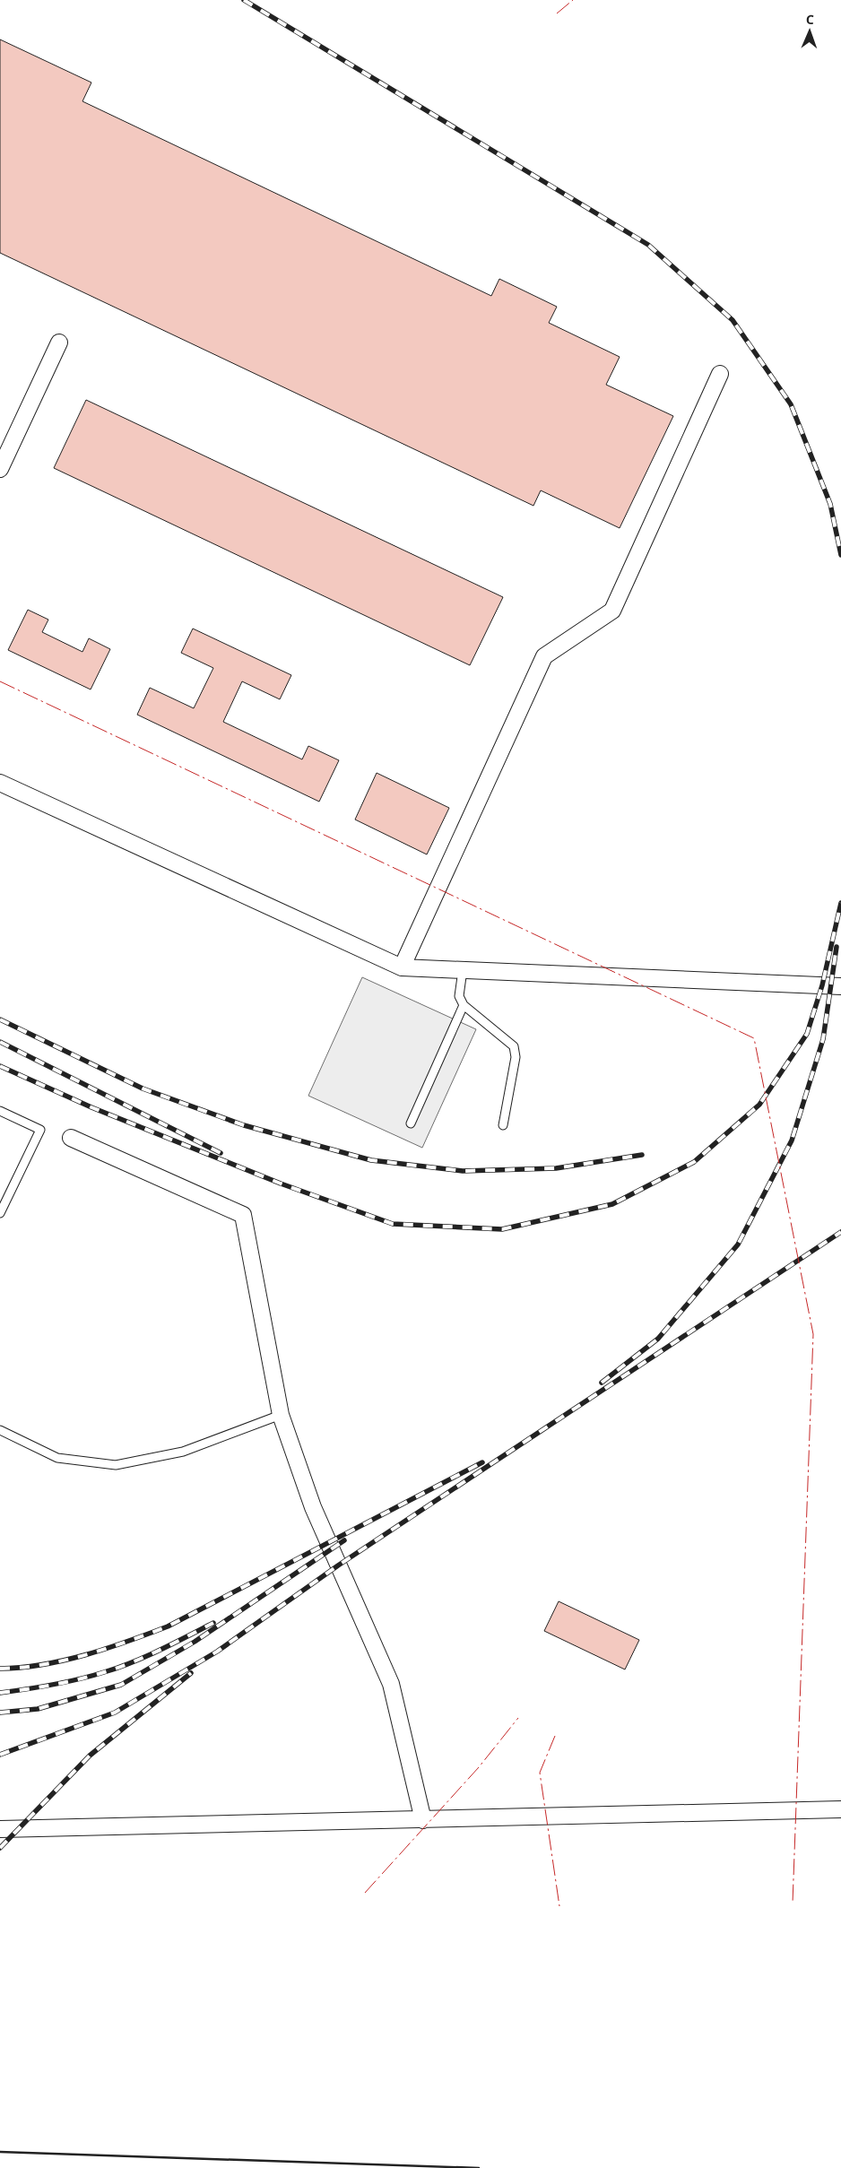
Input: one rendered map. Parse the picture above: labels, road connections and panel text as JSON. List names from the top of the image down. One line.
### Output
{"north":"top"}
